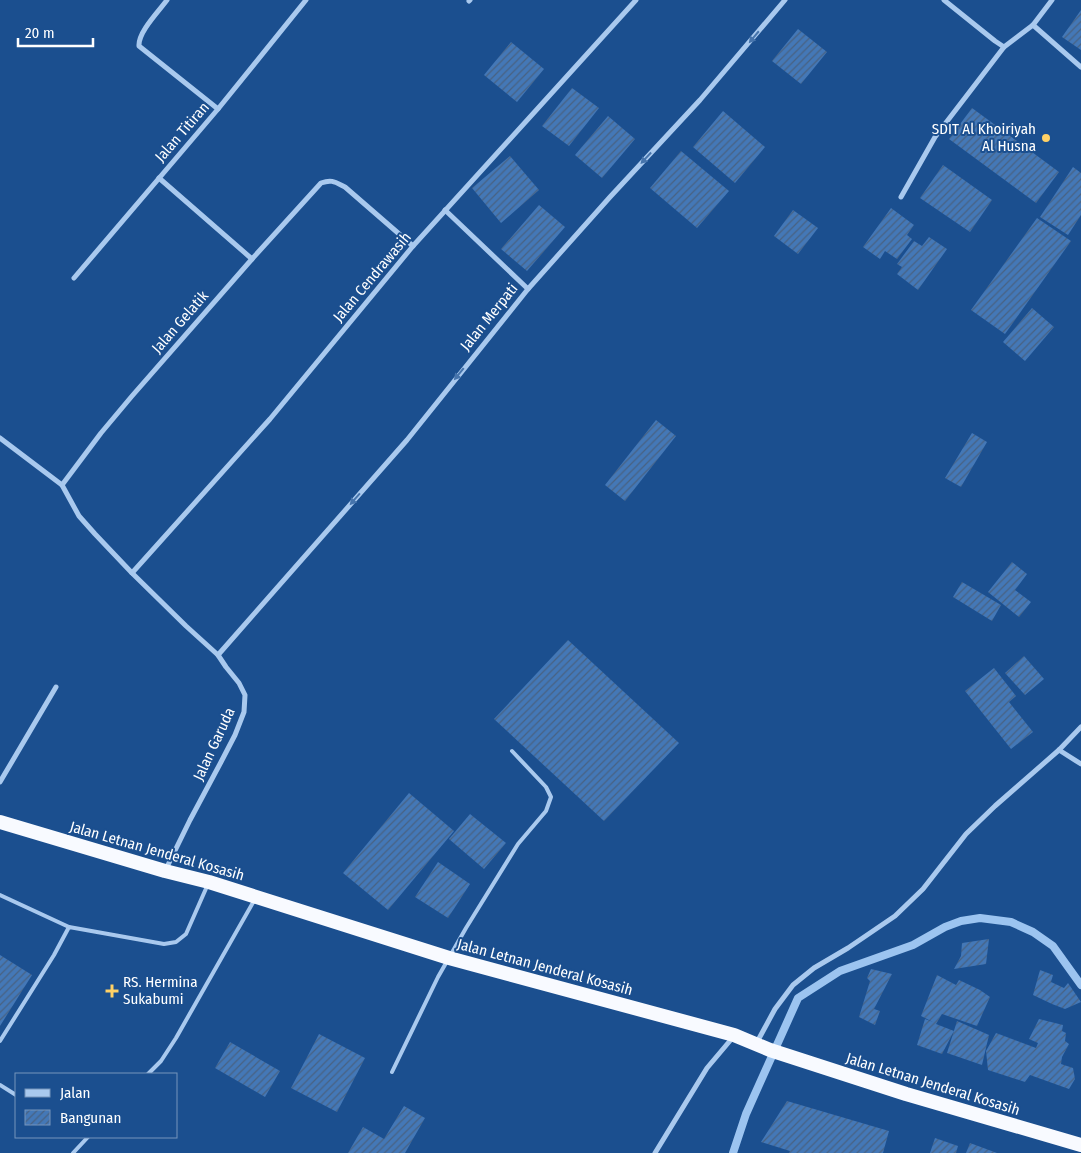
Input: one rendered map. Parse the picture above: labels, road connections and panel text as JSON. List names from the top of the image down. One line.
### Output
{"streets":{"highway":["Jalan Letnan Jenderal Kosasih"],"street":["Jalan Titiran","Jalan Cendrawasih","Jalan Merpati","Jalan Gelatik","Jalan Garuda"]},"crossings":[["Jalan Cendrawasih","Jalan Gelatik"],["Jalan Cendrawasih","Jalan Garuda"],["Jalan Merpati","Jalan Garuda"],["Jalan Garuda","Jalan Letnan Jenderal Kosasih"]],"one_way":["Jalan Merpati"],"places":{"other":["SDIT Al Khoiriyah Al Husna"],"health":["RS. Hermina Sukabumi"]},"legend":["Jalan","Bangunan"],"scale_bar":"20 m"}
